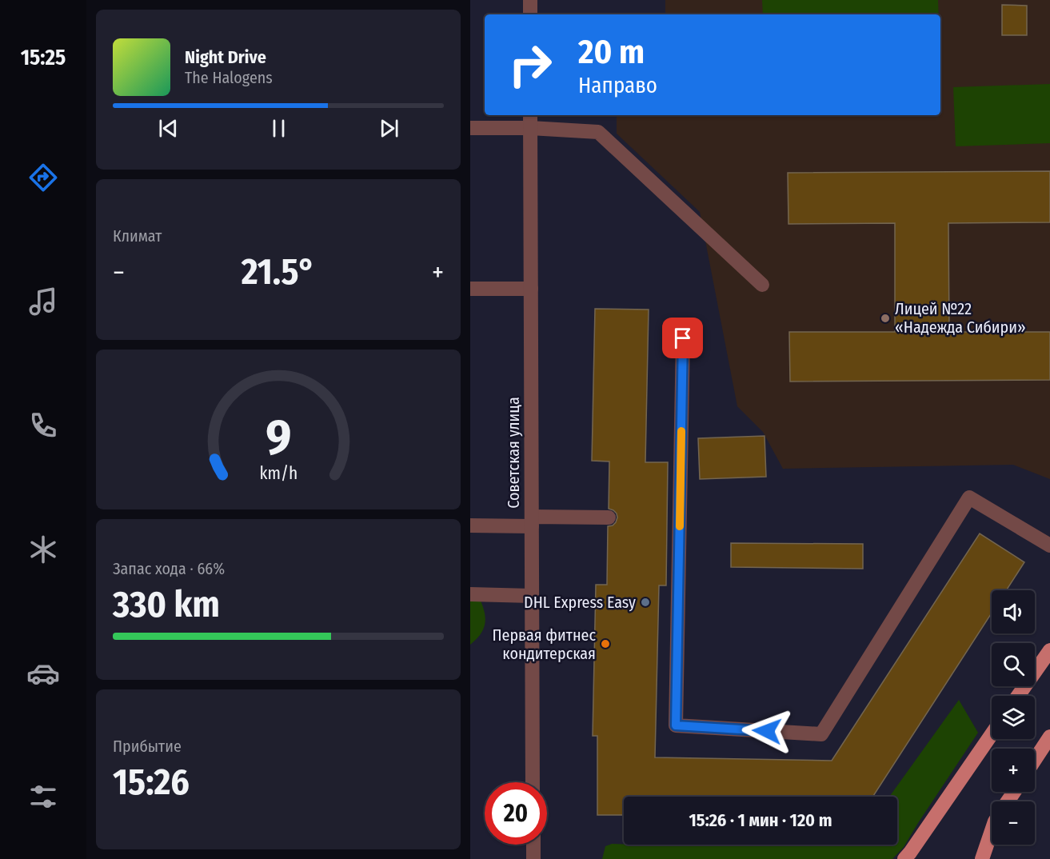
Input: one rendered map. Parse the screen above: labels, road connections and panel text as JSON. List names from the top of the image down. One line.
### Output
{"streets":{"street":["Советская улица"]},"places":["Лицей №22 «Надежда Сибири»","DHL Express Easy","Первая фитнес кондитерская"],"page":{"tabs":"15:25","turn":["20 m","Направо"],"song":["Night Drive","The Halogens"],"tile":["Климат",["Запас хода · 66%","330 km"],["Прибытие","15:26"]],"heat":["−","21.5°","+"],"map_buttons":["+","−"],"limit":"20","trip":"15:26 · 1 мин · 120 m","gauge":["9","km/h"]}}
